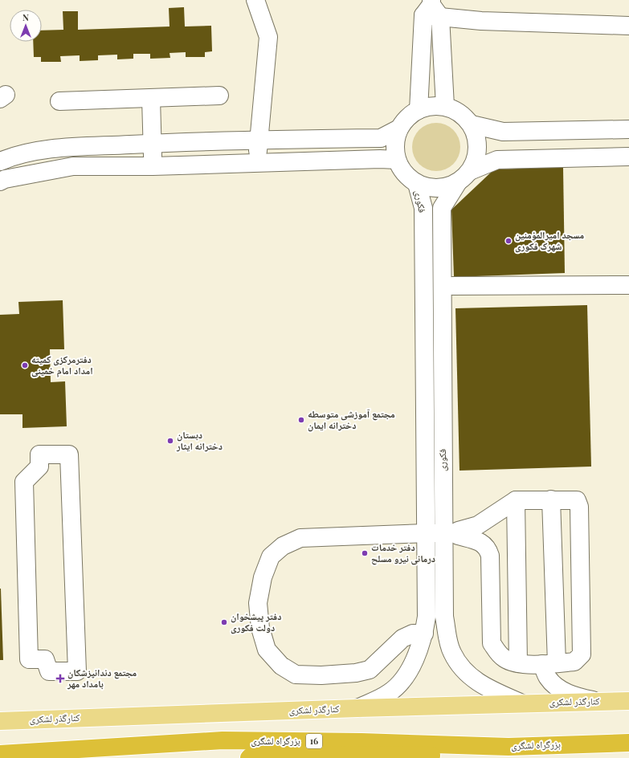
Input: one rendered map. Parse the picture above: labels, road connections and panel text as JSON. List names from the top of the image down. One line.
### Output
{"streets":{"highway":["بزرگراه لشگری","16"],"main road":["کنارگذر لشکری"],"street":["فکوری"]},"crossings":[["فکوری","کنارگذر لشکری"]],"places":{"other":["مسجد امیرالمؤمنین شهرک فکوری","دفترمرکزی کمیته امداد امام خمینی","مجتمع آموزشی متوسطه دخترانه ایمان","دبستان دخترانه ایثار","دفتر خدمات درمانی نیرو مسلح","دفتر پیشخوان دولت فکوری"],"health":["مجتمع دندانپزشکان بامداد مهر"]},"north":"top"}
